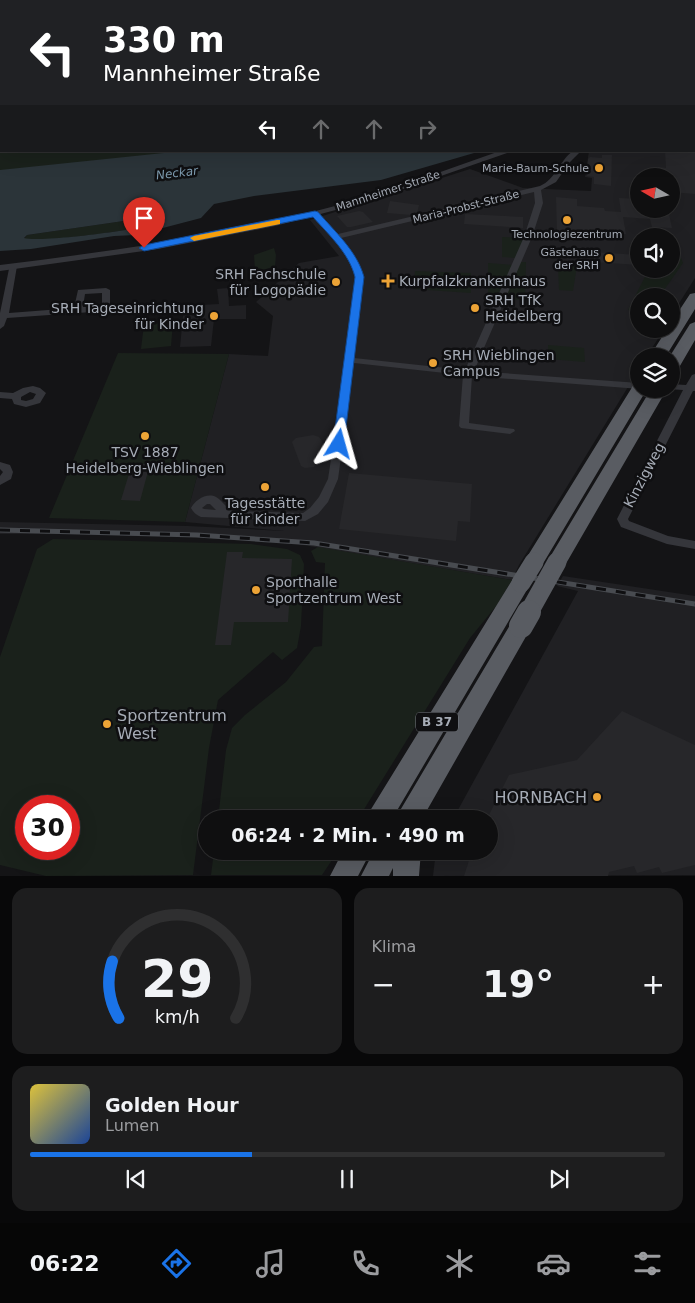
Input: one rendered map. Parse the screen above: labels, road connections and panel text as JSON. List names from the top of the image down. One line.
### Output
{"streets":{"highway":["B 37"],"street":["Mannheimer Straße","Maria-Probst-Straße","Kinzigweg"]},"water":["Neckar"],"places":{"other":["Marie-Baum-Schule","Technologiezentrum","Gästehaus der SRH","SRH Fachschule für Logopädie","SRH TfK Heidelberg","SRH Tageseinrichtung für Kinder","SRH Wieblingen Campus","TSV 1887 Heidelberg-Wieblingen","Tagesstätte für Kinder","Sporthalle Sportzentrum West","Sportzentrum West","HORNBACH"],"health":["Kurpfalzkrankenhaus"]},"north":"left","page":{"turn":["330 m","Mannheimer Straße"],"limit":"30","trip":"06:24 · 2 Min. · 490 m","tile":"Klima","heat":["−","19°","+"],"song":["Golden Hour","Lumen"],"tabs":"06:22","gauge":["29","km/h"]}}
